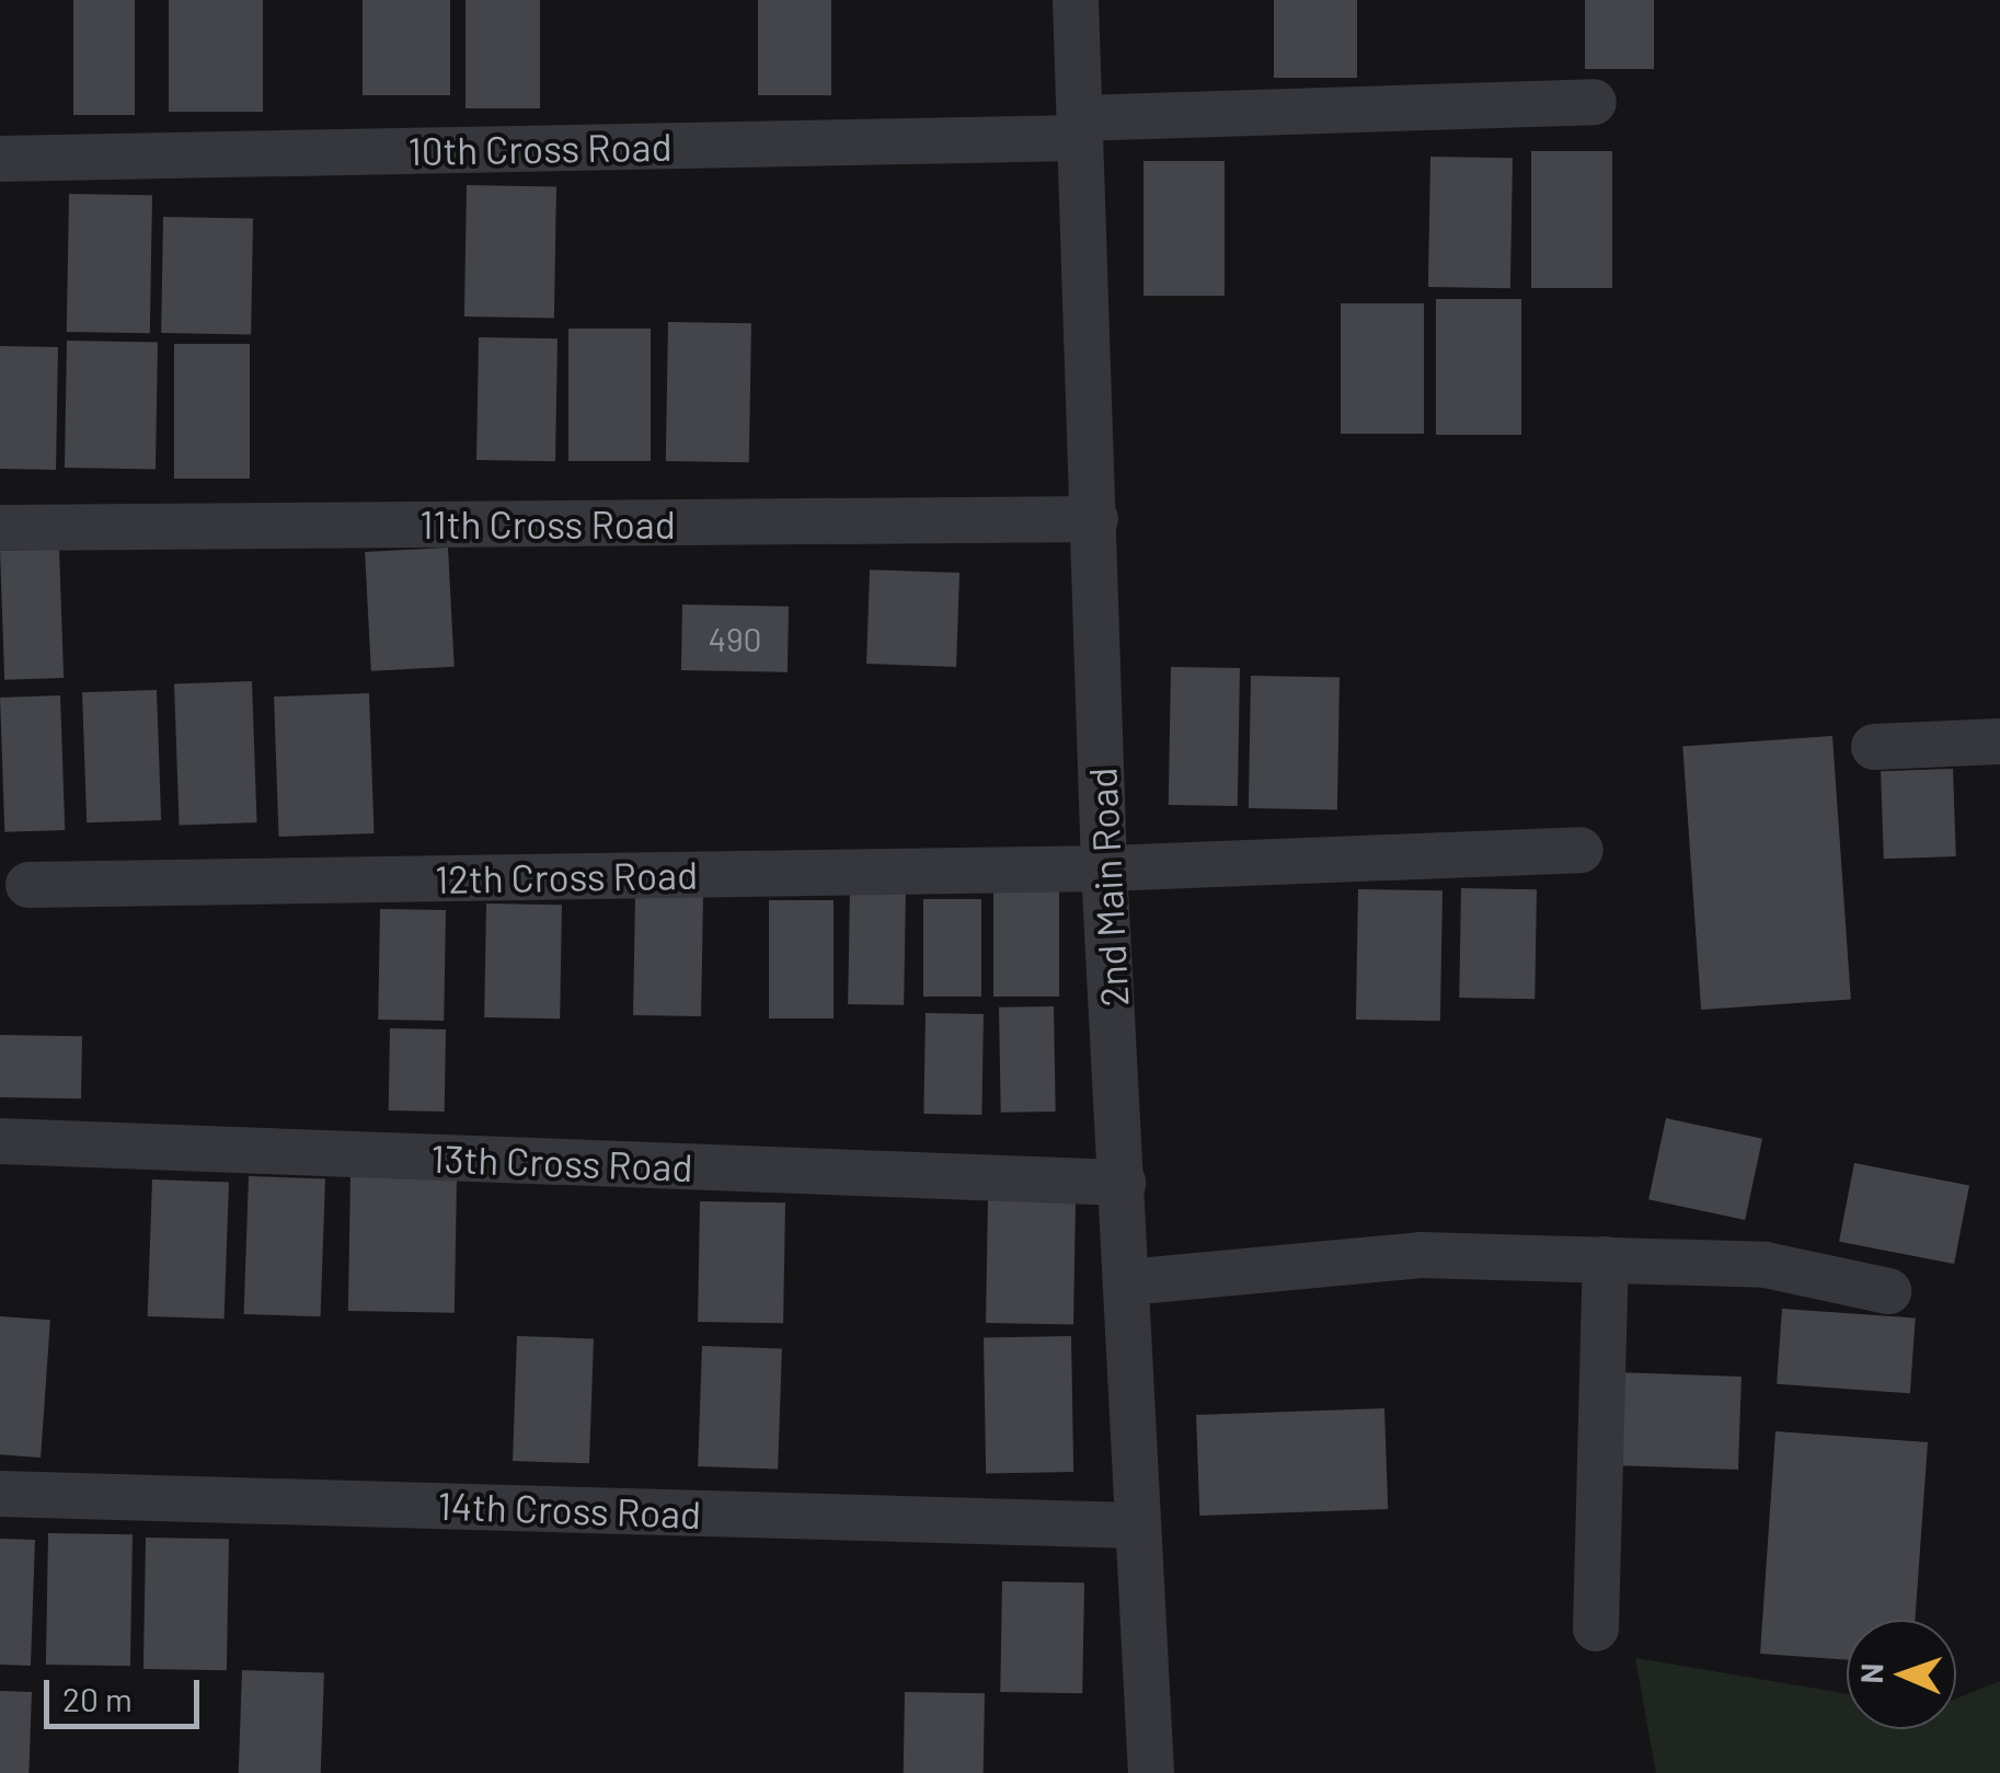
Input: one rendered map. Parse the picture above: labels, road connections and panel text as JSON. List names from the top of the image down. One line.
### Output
{"streets":{"street":["10th Cross Road","11th Cross Road","12th Cross Road","2nd Main Road","13th Cross Road","14th Cross Road"]},"crossings":[["10th Cross Road","2nd Main Road"],["11th Cross Road","2nd Main Road"],["12th Cross Road","2nd Main Road"],["2nd Main Road","13th Cross Road"],["2nd Main Road","14th Cross Road"]],"house_numbers":["490"],"scale_bar":"20 m","north":"left"}
